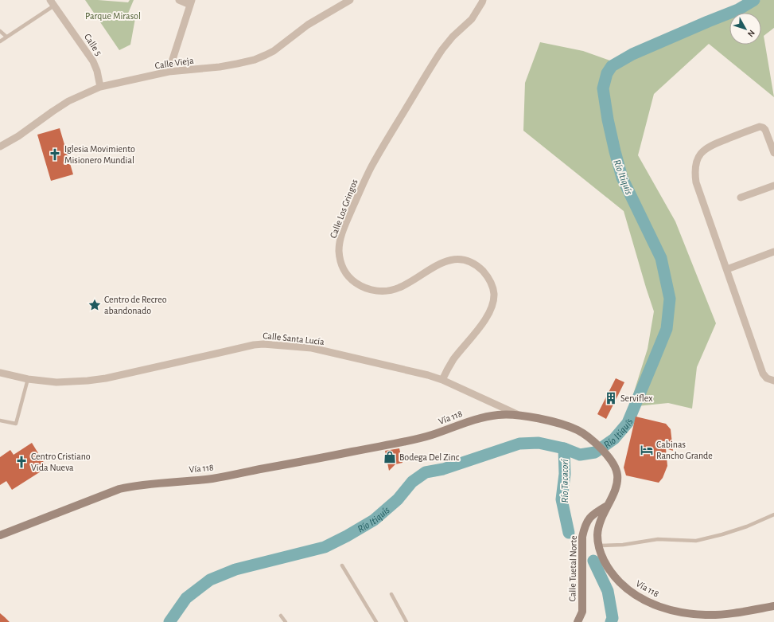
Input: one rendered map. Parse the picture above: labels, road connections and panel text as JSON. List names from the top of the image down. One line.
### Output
{"streets":{"main road":["Vía 118","Calle Tuetal Norte"],"street":["Calle 5","Calle Vieja","Calle Los Gringos","Calle Santa Lucía"]},"crossings":[["Calle 5","Calle Vieja"],["Calle Los Gringos","Calle Santa Lucía"],["Calle Santa Lucía","Vía 118"],["Vía 118","Calle Tuetal Norte"]],"water":["Río Itiquís","Río Tacacorí"],"parks":["Parque Mirasol"],"places":{"church":["Iglesia Movimiento Misionero Mundial","Centro Cristiano Vida Nueva"],"place":["Centro de Recreo abandonado"],"building":["Serviflex"],"hotel":["Cabinas Rancho Grande"],"shop":["Bodega Del Zinc"]},"north":"bottom right"}
